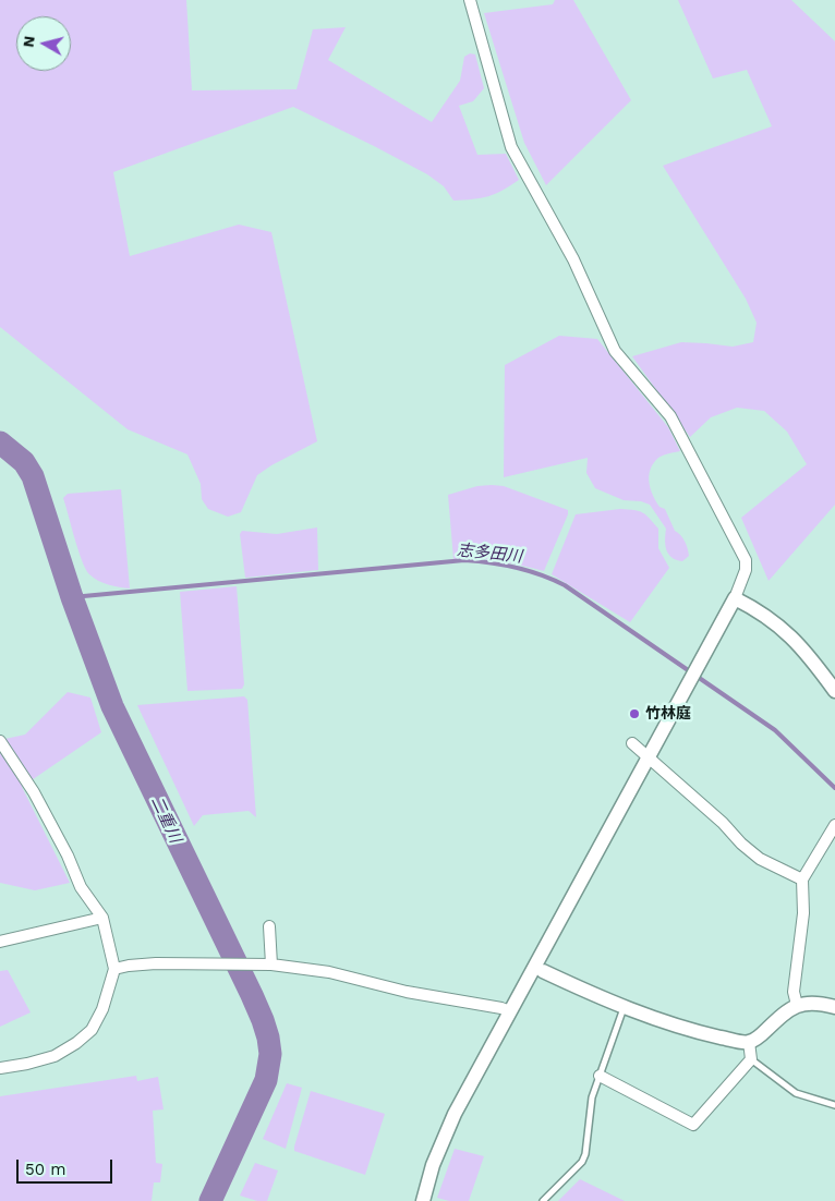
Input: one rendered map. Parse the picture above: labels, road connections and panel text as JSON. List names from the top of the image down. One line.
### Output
{"water":["志多田川","二重川"],"places":["竹林庭"],"scale_bar":"50 m","north":"left"}
